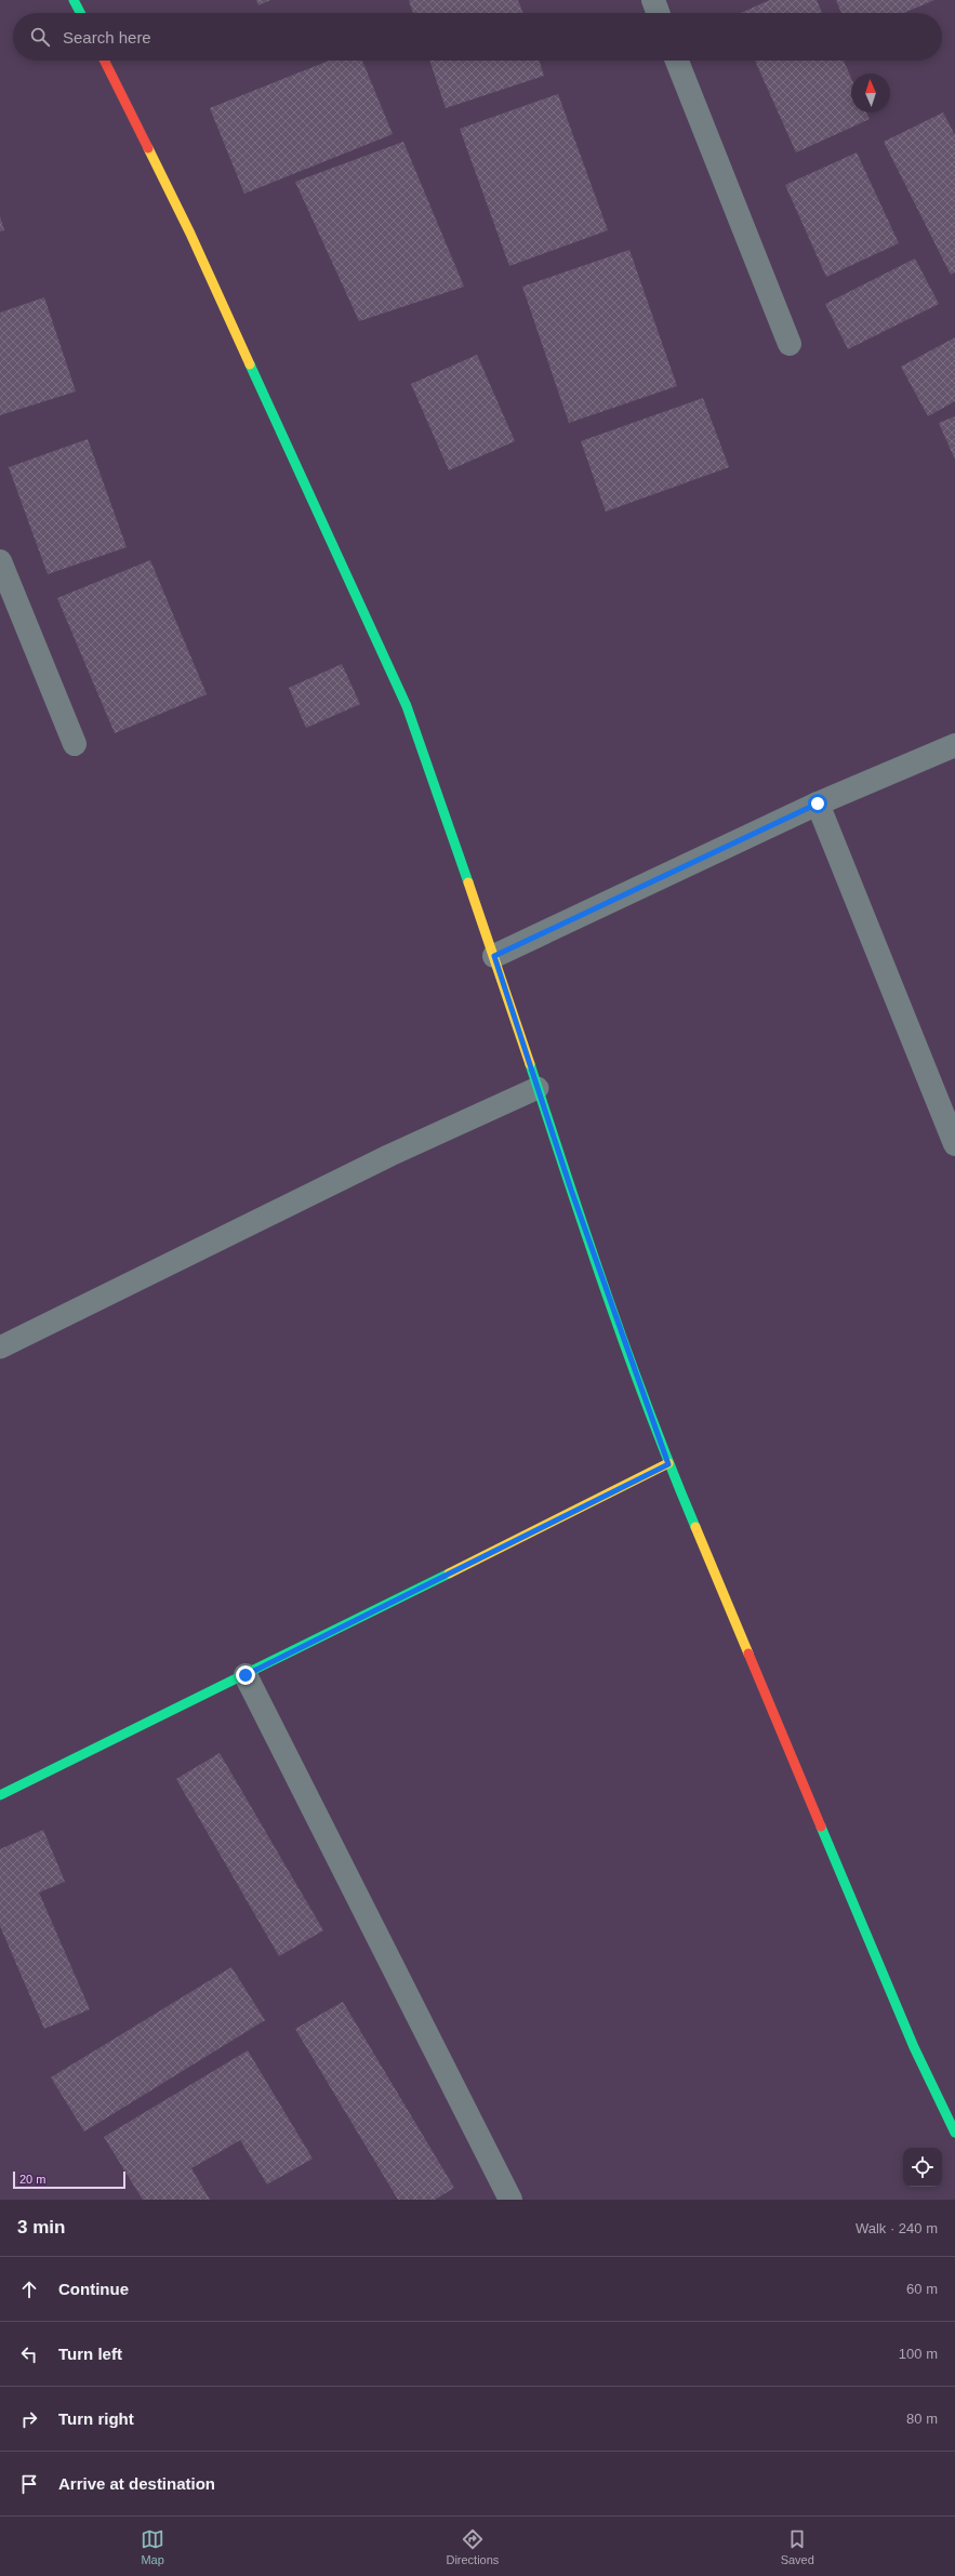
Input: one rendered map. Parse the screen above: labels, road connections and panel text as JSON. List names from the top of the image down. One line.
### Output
{"scale_bar":"20 m","north":"top","page":{"search":"Search here","scale":"20 m","heading":["3 min","Walk · 240 m"],"list":[["Continue","60 m"],["Turn left","100 m"],["Turn right","80 m"],"Arrive at destination"],"nav":["Map","Directions","Saved"]}}
